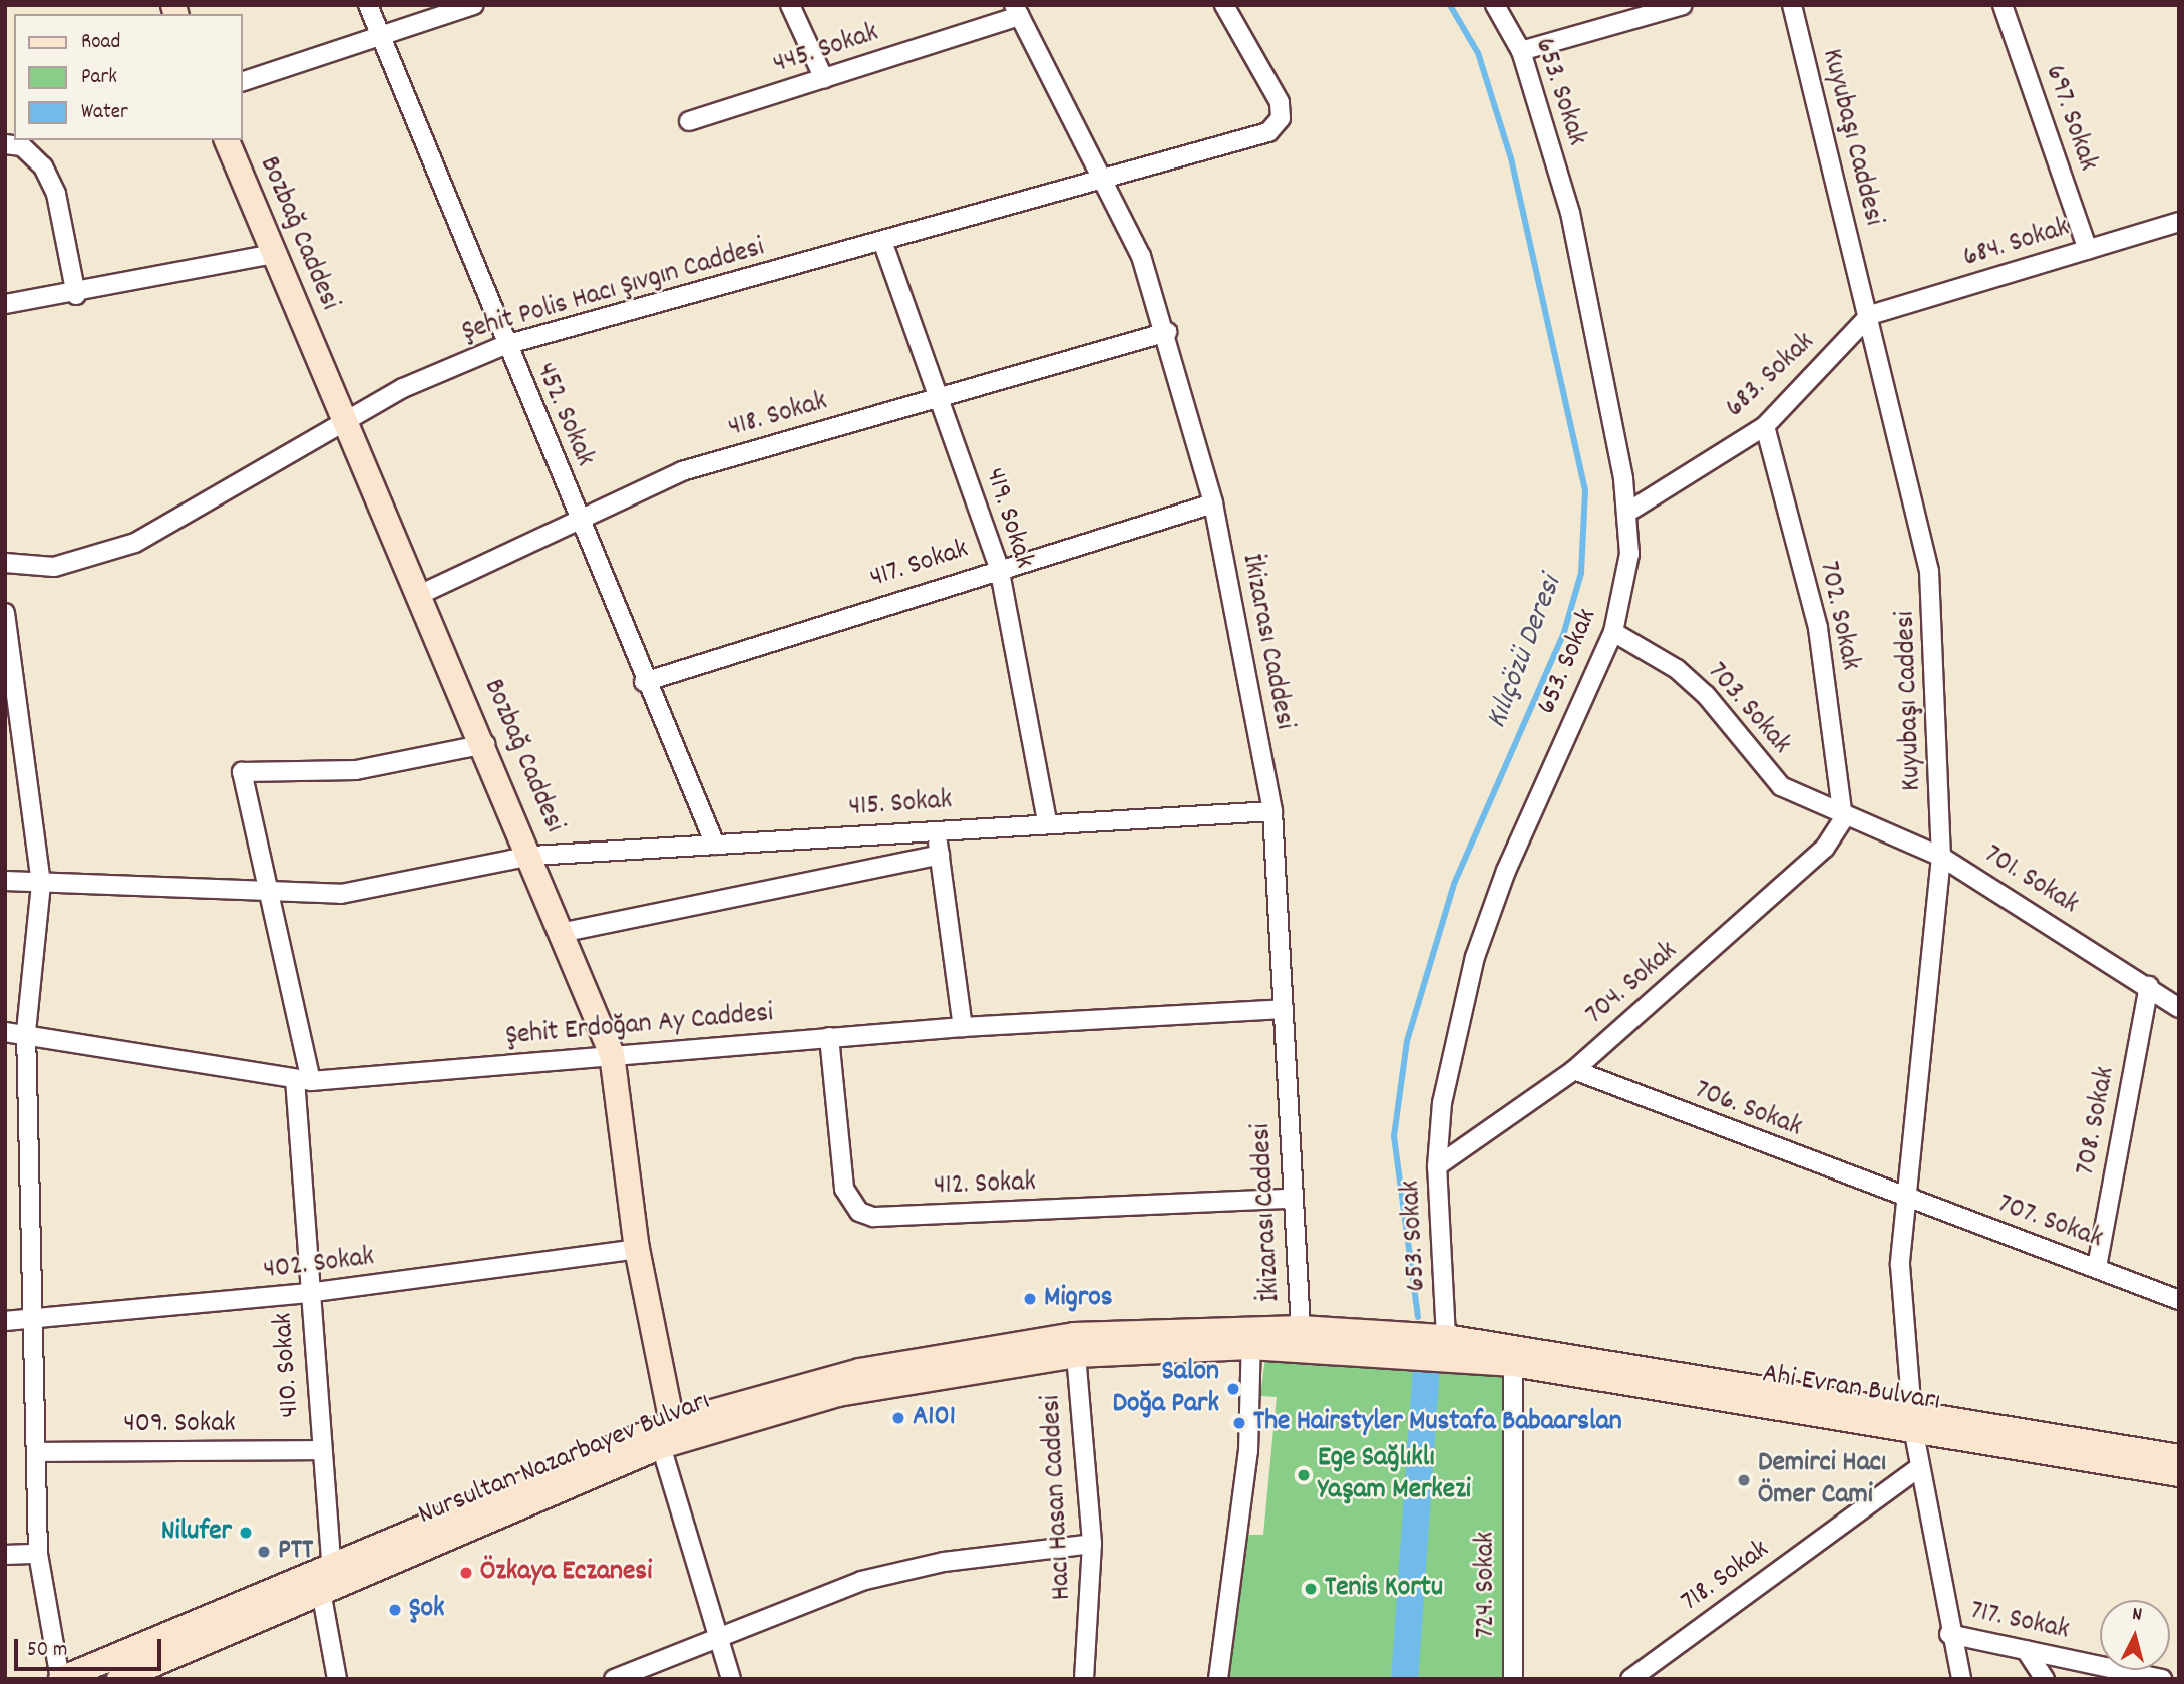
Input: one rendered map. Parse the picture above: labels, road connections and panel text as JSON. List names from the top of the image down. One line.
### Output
{"streets":{"main road":["Bozbağ Caddesi","Ahi Evran Bulvarı","Nursultan Nazarbayev Bulvarı"],"street":["445. Sokak","653. Sokak","697. Sokak","Kuyubaşı Caddesi","684. Sokak","Şehit Polis Hacı Şıvgın Caddesi","683. Sokak","452. Sokak","418. Sokak","419. Sokak","417. Sokak","702. Sokak","İkizarası Caddesi","703. Sokak","415. Sokak","701. Sokak","704. Sokak","Şehit Erdoğan Ay Caddesi","706. Sokak","708. Sokak","412. Sokak","707. Sokak","402. Sokak","410. Sokak","409. Sokak","Hacı Hasan Caddesi","718. Sokak","724. Sokak","717. Sokak"]},"crossings":[["445. Sokak","İkizarası Caddesi"],["653. Sokak","683. Sokak"],["653. Sokak","703. Sokak"],["653. Sokak","704. Sokak"],["653. Sokak","Nursultan Nazarbayev Bulvarı"],["697. Sokak","684. Sokak"],["Kuyubaşı Caddesi","684. Sokak"],["Kuyubaşı Caddesi","683. Sokak"],["Kuyubaşı Caddesi","701. Sokak"],["Kuyubaşı Caddesi","706. Sokak"],["Kuyubaşı Caddesi","707. Sokak"],["Kuyubaşı Caddesi","Ahi Evran Bulvarı"],["Kuyubaşı Caddesi","718. Sokak"],["Kuyubaşı Caddesi","717. Sokak"],["Bozbağ Caddesi","Şehit Polis Hacı Şıvgın Caddesi"],["Bozbağ Caddesi","418. Sokak"],["Bozbağ Caddesi","415. Sokak"],["Bozbağ Caddesi","Şehit Erdoğan Ay Caddesi"],["Bozbağ Caddesi","402. Sokak"],["Bozbağ Caddesi","410. Sokak"],["Bozbağ Caddesi","Nursultan Nazarbayev Bulvarı"],["684. Sokak","683. Sokak"],["Şehit Polis Hacı Şıvgın Caddesi","452. Sokak"],["Şehit Polis Hacı Şıvgın Caddesi","419. Sokak"],["Şehit Polis Hacı Şıvgın Caddesi","İkizarası Caddesi"],["683. Sokak","702. Sokak"],["452. Sokak","418. Sokak"],["452. Sokak","417. Sokak"],["452. Sokak","415. Sokak"],["418. Sokak","419. Sokak"],["418. Sokak","İkizarası Caddesi"],["419. Sokak","417. Sokak"],["419. Sokak","415. Sokak"],["417. Sokak","İkizarası Caddesi"],["702. Sokak","703. Sokak"],["702. Sokak","701. Sokak"],["702. Sokak","704. Sokak"],["İkizarası Caddesi","415. Sokak"],["İkizarası Caddesi","Şehit Erdoğan Ay Caddesi"],["İkizarası Caddesi","412. Sokak"],["İkizarası Caddesi","Nursultan Nazarbayev Bulvarı"],["703. Sokak","701. Sokak"],["703. Sokak","704. Sokak"],["415. Sokak","410. Sokak"],["701. Sokak","704. Sokak"],["701. Sokak","708. Sokak"],["704. Sokak","706. Sokak"],["Şehit Erdoğan Ay Caddesi","412. Sokak"],["Şehit Erdoğan Ay Caddesi","410. Sokak"],["706. Sokak","707. Sokak"],["708. Sokak","707. Sokak"],["402. Sokak","410. Sokak"],["410. Sokak","409. Sokak"],["410. Sokak","Nursultan Nazarbayev Bulvarı"],["Ahi Evran Bulvarı","Nursultan Nazarbayev Bulvarı"],["Ahi Evran Bulvarı","724. Sokak"],["Nursultan Nazarbayev Bulvarı","Hacı Hasan Caddesi"],["Nursultan Nazarbayev Bulvarı","724. Sokak"]],"water":["Kılıçözü Deresi"],"places":["Migros","Salon Doğa Park","A101","The Hairstyler Mustafa Babaarslan","Ege Sağlıklı Yaşam Merkezi","Demirci Hacı Ömer Cami","Nilufer","PTT","Özkaya Eczanesi","Tenis Kortu","Şok"],"legend":["Road","Park","Water"],"scale_bar":"50 m","north":"top"}
